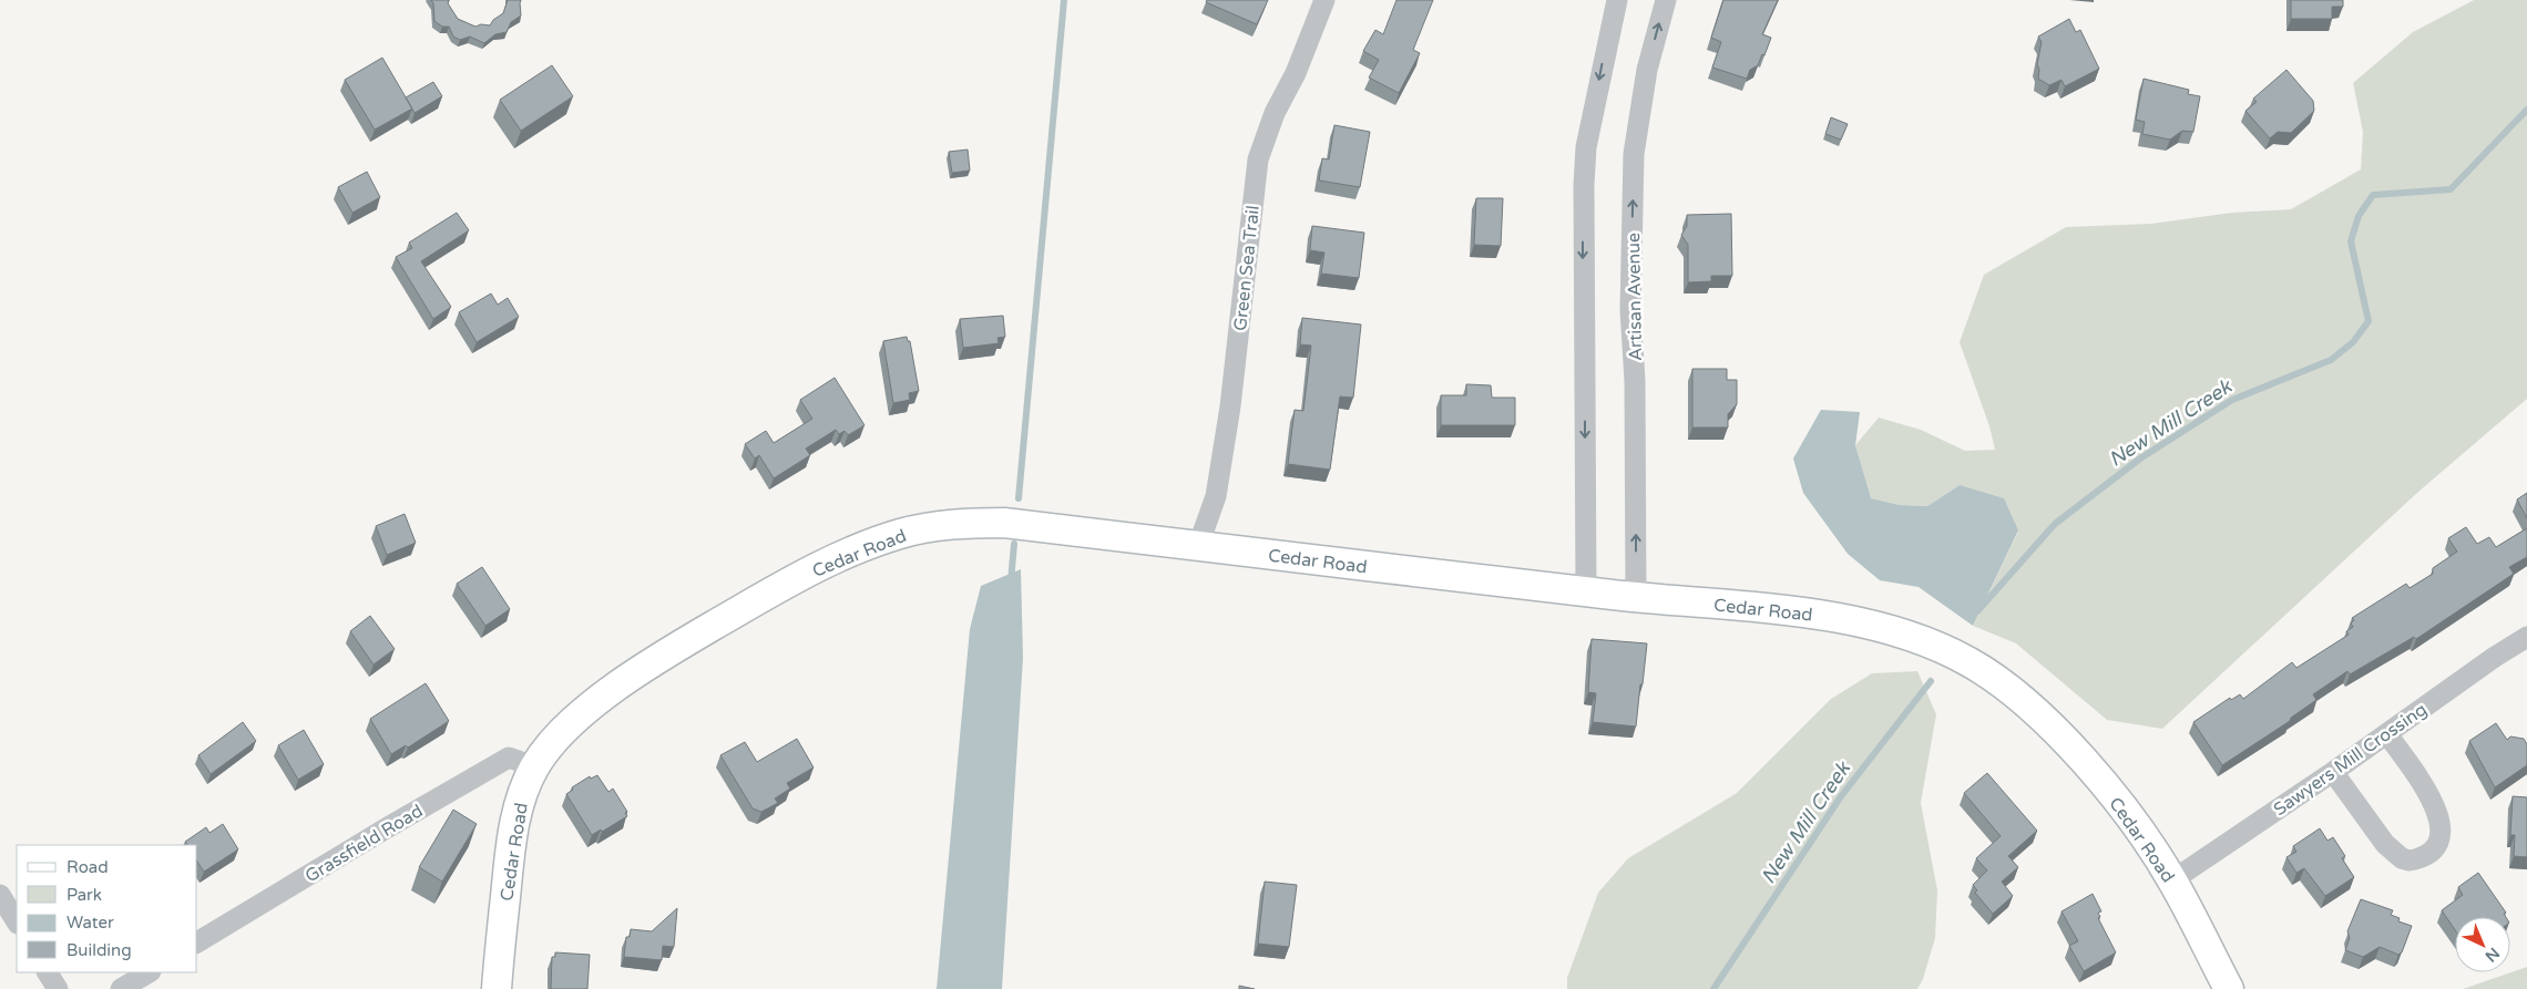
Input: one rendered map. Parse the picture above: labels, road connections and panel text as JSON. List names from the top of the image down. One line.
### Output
{"streets":{"street":["Green Sea Trail","Artisan Avenue","Cedar Road","Sawyers Mill Crossing","Grassfield Road"]},"crossings":[["Green Sea Trail","Cedar Road"],["Artisan Avenue","Cedar Road"],["Cedar Road","Sawyers Mill Crossing"],["Cedar Road","Grassfield Road"]],"water":["New Mill Creek"],"legend":["Road","Park","Water","Building"],"north":"bottom right"}
